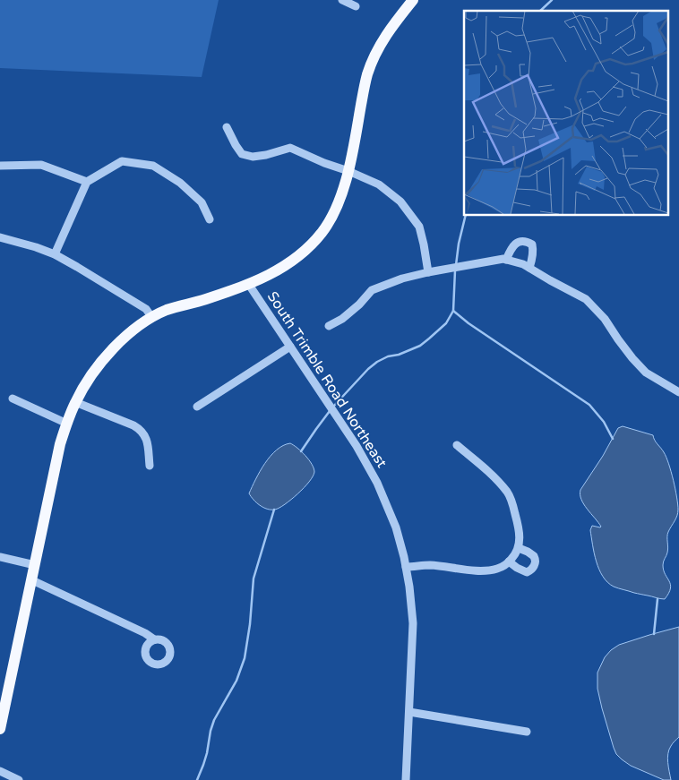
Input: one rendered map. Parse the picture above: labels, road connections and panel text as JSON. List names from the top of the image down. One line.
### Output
{"streets":{"street":["South Trimble Road Northeast"]}}
